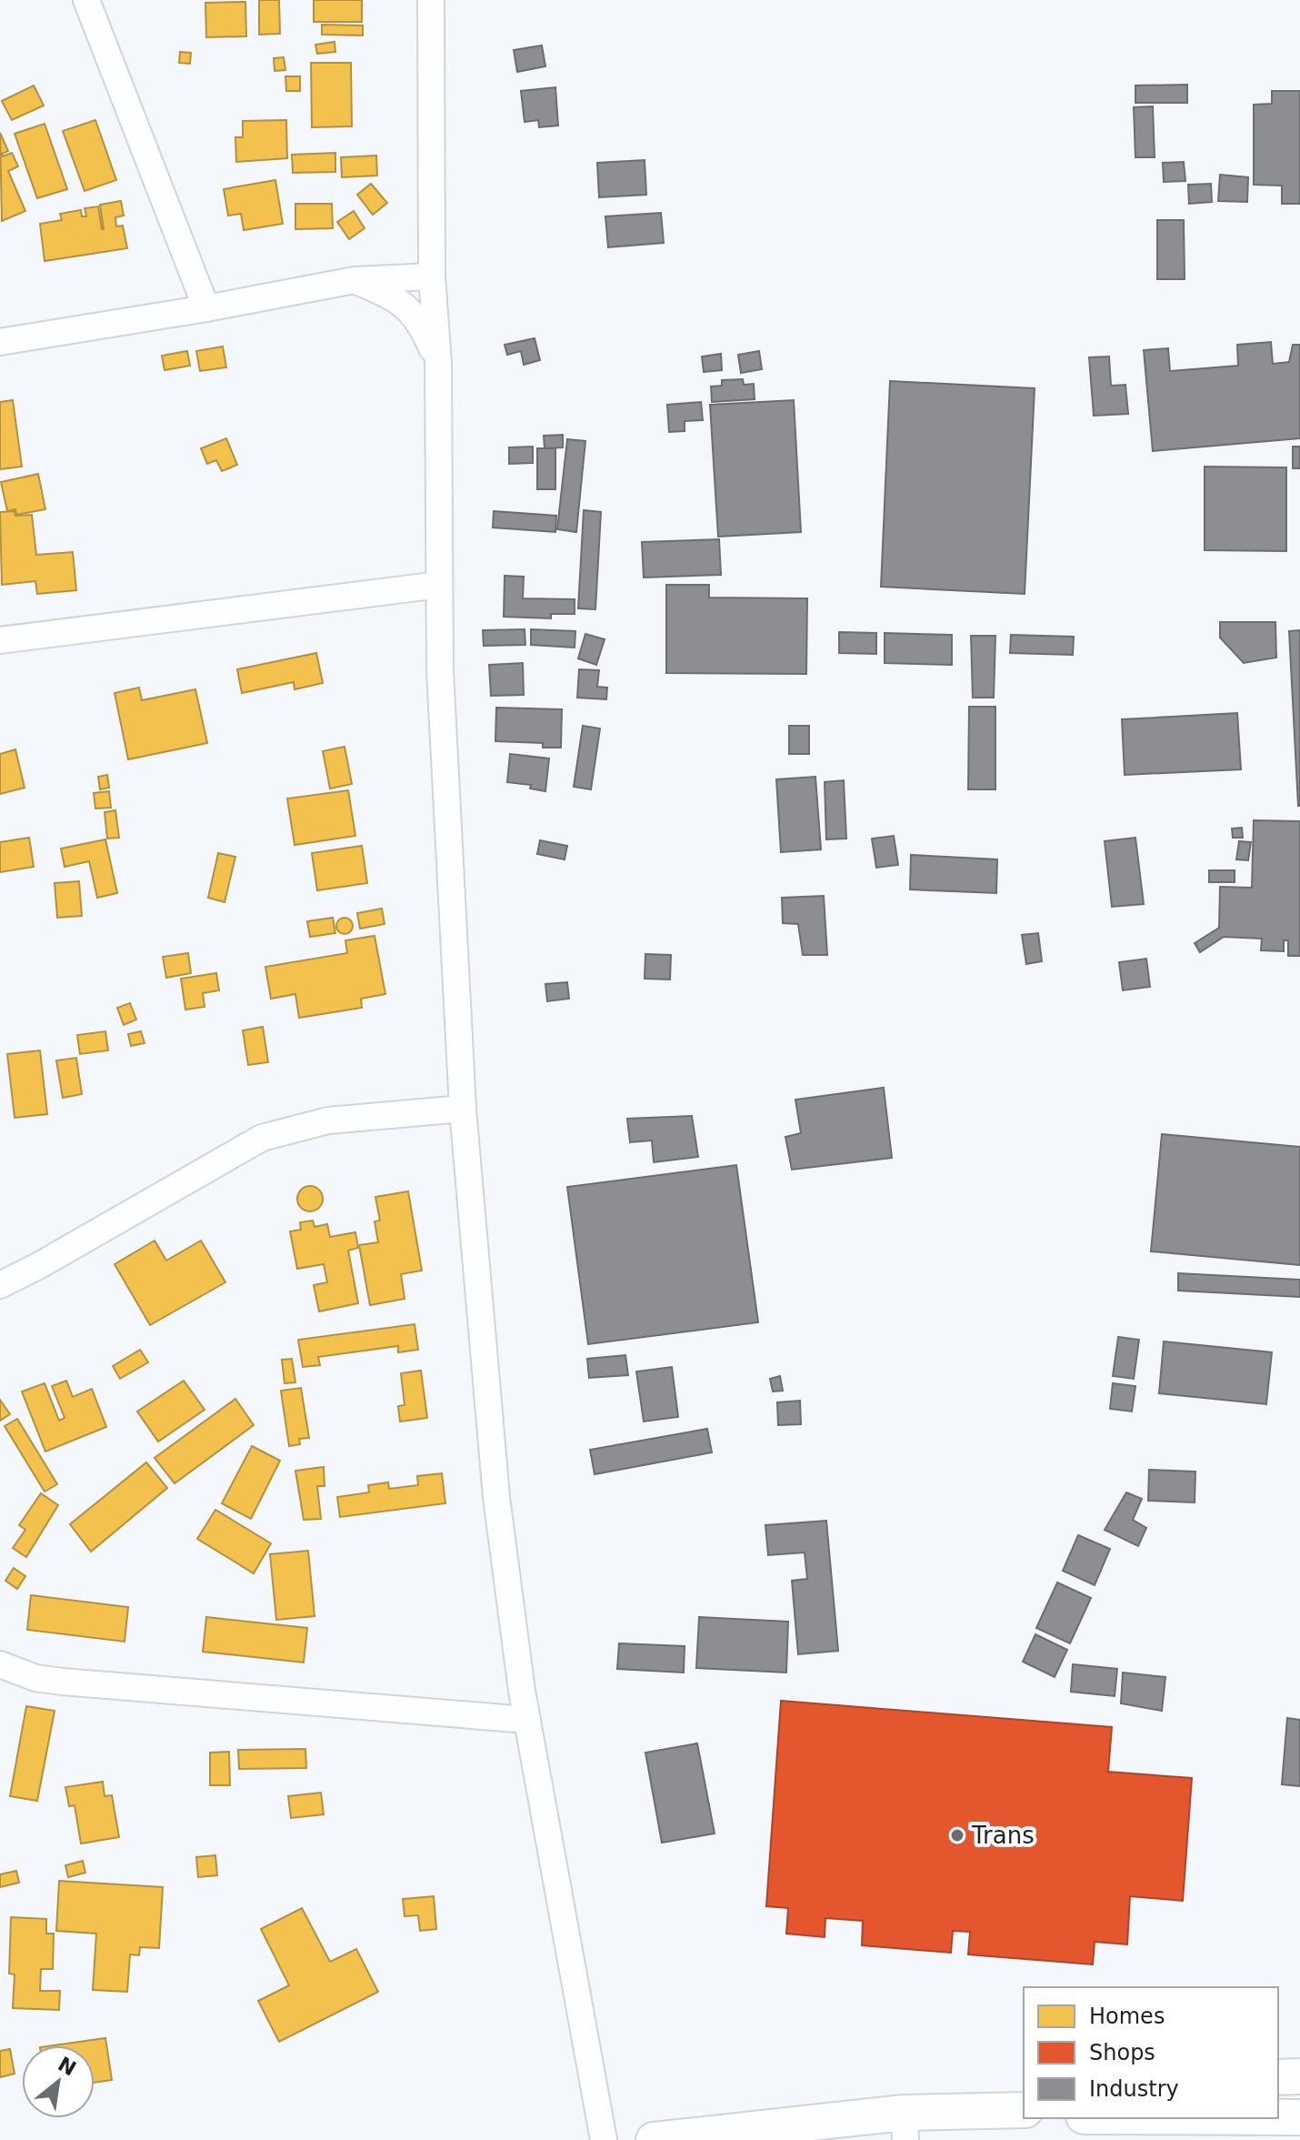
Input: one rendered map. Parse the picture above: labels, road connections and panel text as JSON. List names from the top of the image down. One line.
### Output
{"places":["Trans"],"legend":["Homes","Shops","Industry"],"north":"top right"}
